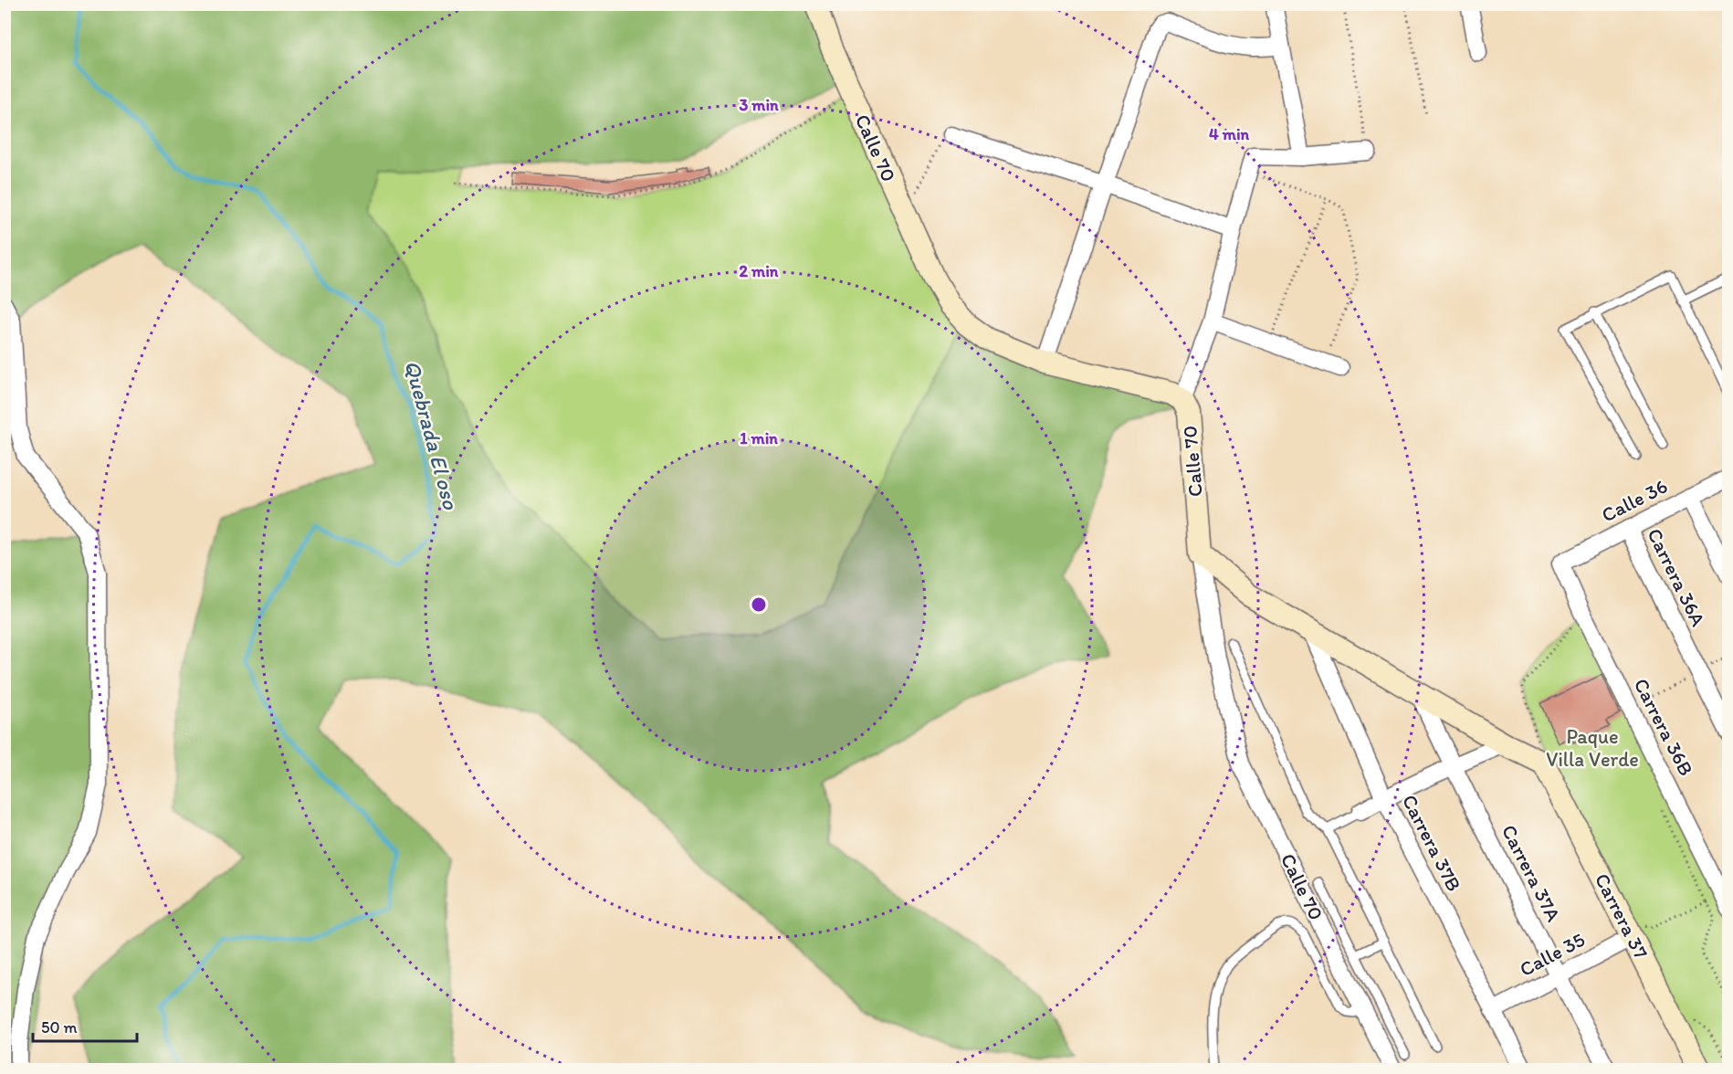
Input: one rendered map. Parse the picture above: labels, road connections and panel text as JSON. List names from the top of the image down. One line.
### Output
{"streets":{"main road":["Calle 70","Carrera 37"],"street":["Calle 36","Carrera 36A","Carrera 36B","Carrera 37B","Carrera 37A","Calle 35"]},"crossings":[["Calle 36","Carrera 36A"],["Calle 36","Carrera 36B"],["Carrera 37B","Calle 35"],["Carrera 37A","Calle 35"],["Carrera 37","Calle 35"]],"water":["Quebrada El oso"],"parks":["Paque Villa Verde"],"scale_bar":"50 m","rings":["3 min","4 min","2 min","1 min"]}
